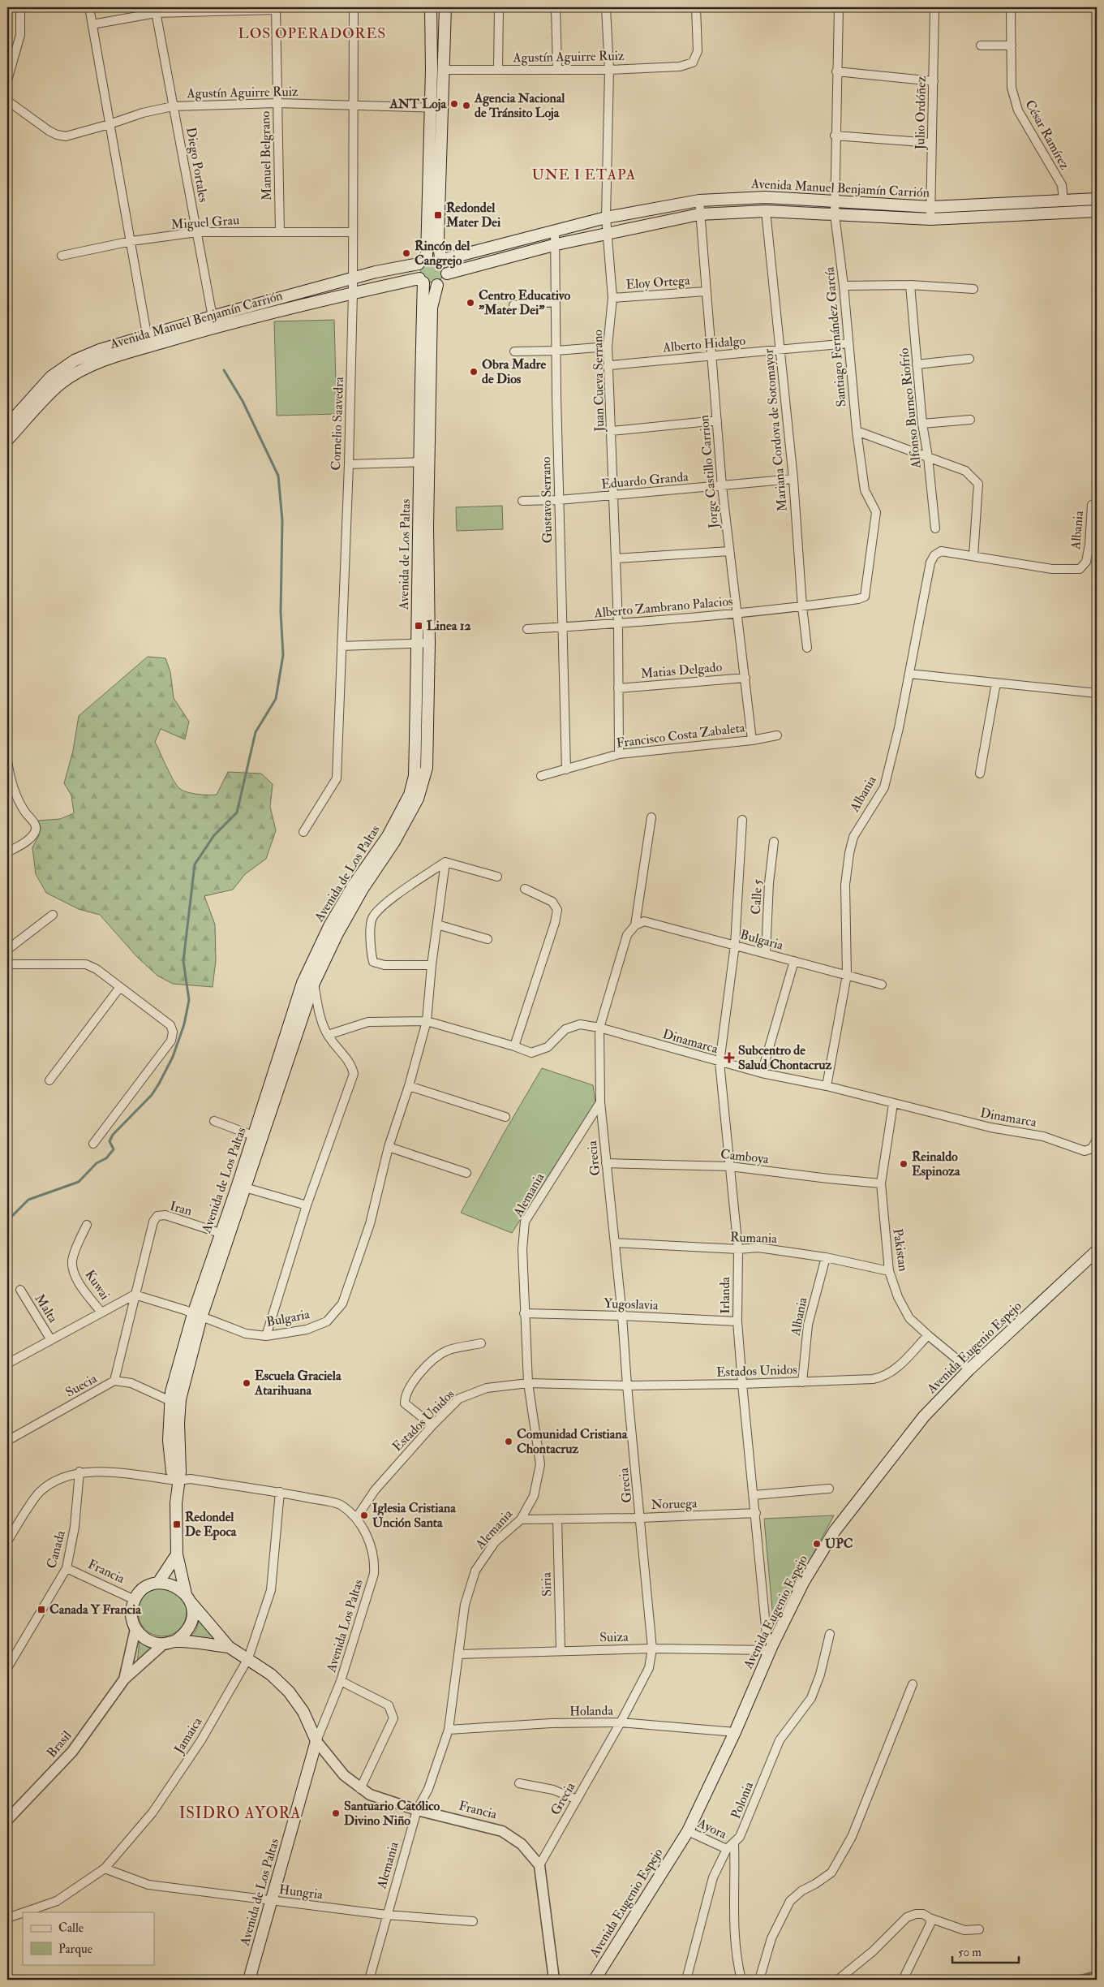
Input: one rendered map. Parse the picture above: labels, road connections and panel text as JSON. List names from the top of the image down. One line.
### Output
{"streets":{"main road":["Avenida Manuel Benjamín Carrión","Avenida de Los Paltas","Avenida Eugenio Espejo","Francia"],"street":["Agustín Aguirre Ruiz","Julio Ordóñez","César Ramírez","Manuel Belgrano","Diego Portales","Miguel Grau","Eloy Ortega","Santiago Fernández García","Alberto Hidalgo","Juan Cueva Serrano","Alfonso Burneo Riofrío","Cornelio Saavedra","Mariana Cordova de Sotomayor","Jorge Castillo Carrion","Eduardo Granda","Gustavo Serrano","Albania","Alberto Zambrano Palacios","Matias Delgado","Francisco Costa Zabaleta","Calle 5","Bulgaria","Dinamarca","Camboya","Grecia","Alemania","Iran","Rumania","Pakistan","Kuwai","Irlanda","Yugoslavia","Malta","Estados Unidos","Suecia","Noruega","Canada","Siria","Avenida Los Paltas","Suiza","Holanda","Jamaica","Brasil","Polonia","Ayora","Hungria"]},"crossings":[["Agustín Aguirre Ruiz","Manuel Belgrano"],["Agustín Aguirre Ruiz","Diego Portales"],["Agustín Aguirre Ruiz","Juan Cueva Serrano"],["Agustín Aguirre Ruiz","Cornelio Saavedra"],["Julio Ordóñez","Avenida Manuel Benjamín Carrión"],["César Ramírez","Avenida Manuel Benjamín Carrión"],["Manuel Belgrano","Miguel Grau"],["Diego Portales","Avenida Manuel Benjamín Carrión"],["Diego Portales","Miguel Grau"],["Avenida Manuel Benjamín Carrión","Santiago Fernández García"],["Avenida Manuel Benjamín Carrión","Juan Cueva Serrano"],["Avenida Manuel Benjamín Carrión","Cornelio Saavedra"],["Avenida Manuel Benjamín Carrión","Mariana Cordova de Sotomayor"],["Avenida Manuel Benjamín Carrión","Jorge Castillo Carrion"],["Avenida Manuel Benjamín Carrión","Gustavo Serrano"],["Avenida Manuel Benjamín Carrión","Avenida de Los Paltas"],["Miguel Grau","Cornelio Saavedra"],["Eloy Ortega","Juan Cueva Serrano"],["Eloy Ortega","Jorge Castillo Carrion"],["Santiago Fernández García","Alberto Hidalgo"],["Santiago Fernández García","Mariana Cordova de Sotomayor"],["Santiago Fernández García","Alberto Zambrano Palacios"],["Alberto Hidalgo","Juan Cueva Serrano"],["Alberto Hidalgo","Mariana Cordova de Sotomayor"],["Alberto Hidalgo","Jorge Castillo Carrion"],["Juan Cueva Serrano","Eduardo Granda"],["Juan Cueva Serrano","Alberto Zambrano Palacios"],["Juan Cueva Serrano","Matias Delgado"],["Juan Cueva Serrano","Francisco Costa Zabaleta"],["Mariana Cordova de Sotomayor","Eduardo Granda"],["Mariana Cordova de Sotomayor","Alberto Zambrano Palacios"],["Jorge Castillo Carrion","Eduardo Granda"],["Jorge Castillo Carrion","Alberto Zambrano Palacios"],["Jorge Castillo Carrion","Matias Delgado"],["Jorge Castillo Carrion","Francisco Costa Zabaleta"],["Eduardo Granda","Gustavo Serrano"],["Gustavo Serrano","Alberto Zambrano Palacios"],["Gustavo Serrano","Francisco Costa Zabaleta"],["Albania","Bulgaria"],["Albania","Dinamarca"],["Albania","Rumania"],["Albania","Estados Unidos"],["Avenida de Los Paltas","Bulgaria"],["Avenida de Los Paltas","Iran"],["Avenida de Los Paltas","Suecia"],["Avenida de Los Paltas","Francia"],["Avenida de Los Paltas","Avenida Los Paltas"],["Avenida de Los Paltas","Brasil"],["Avenida de Los Paltas","Hungria"],["Calle 5","Bulgaria"],["Bulgaria","Dinamarca"],["Bulgaria","Grecia"],["Bulgaria","Iran"],["Bulgaria","Irlanda"],["Dinamarca","Grecia"],["Dinamarca","Pakistan"],["Dinamarca","Irlanda"],["Camboya","Grecia"],["Camboya","Pakistan"],["Camboya","Irlanda"],["Grecia","Alemania"],["Grecia","Rumania"],["Grecia","Yugoslavia"],["Grecia","Estados Unidos"],["Grecia","Noruega"],["Grecia","Francia"],["Grecia","Suiza"],["Grecia","Holanda"],["Alemania","Yugoslavia"],["Alemania","Estados Unidos"],["Alemania","Noruega"],["Alemania","Francia"],["Alemania","Suiza"],["Alemania","Holanda"],["Alemania","Hungria"],["Rumania","Pakistan"],["Rumania","Irlanda"],["Pakistan","Avenida Eugenio Espejo"],["Pakistan","Estados Unidos"],["Irlanda","Yugoslavia"],["Irlanda","Avenida Eugenio Espejo"],["Irlanda","Estados Unidos"],["Irlanda","Noruega"],["Irlanda","Suiza"],["Avenida Eugenio Espejo","Suiza"],["Avenida Eugenio Espejo","Holanda"],["Avenida Eugenio Espejo","Ayora"],["Estados Unidos","Avenida Los Paltas"],["Noruega","Siria"],["Canada","Francia"],["Francia","Avenida Los Paltas"],["Francia","Jamaica"],["Francia","Brasil"],["Siria","Suiza"],["Jamaica","Hungria"],["Polonia","Ayora"]],"districts":["LOS OPERADORES","UNE I ETAPA","ISIDRO AYORA"],"places":{"other":["ANT Loja","Agencia Nacional de Tránsito Loja","Rincón del Cangrejo","Centro Educativo \"Mater Dei\"","Obra Madre de Dios","Reinaldo Espinoza","Escuela Graciela Atarihuana","Comunidad Cristiana Chontacruz","Iglesia Cristiana Unción Santa","UPC","Santuario Católico Divino Niño"],"transit":["Redondel Mater Dei","Linea 12","Redondel De Epoca","Canada Y Francia"],"health":["Subcentro de Salud Chontacruz"]},"legend":["Calle","Parque"],"scale_bar":"50 m"}
